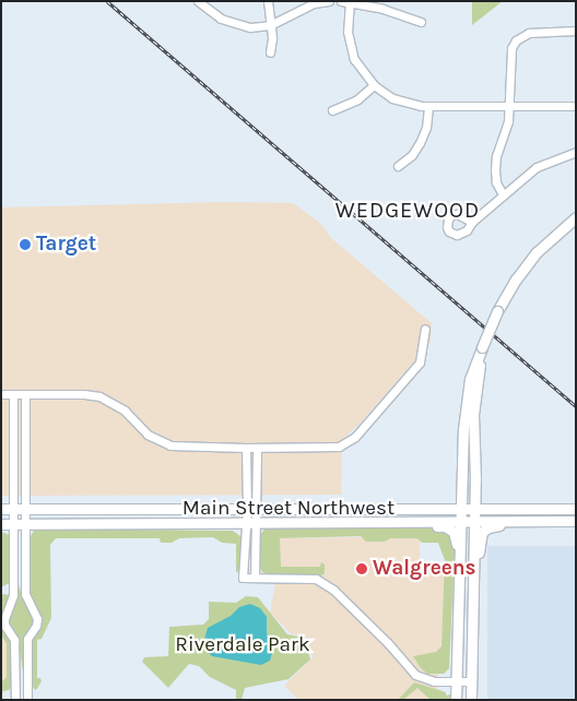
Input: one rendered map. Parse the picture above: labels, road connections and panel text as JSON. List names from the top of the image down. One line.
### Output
{"streets":{"main road":["Main Street Northwest"]},"districts":["WEDGEWOOD"],"parks":["Riverdale Park"],"places":["Target","Walgreens"]}
